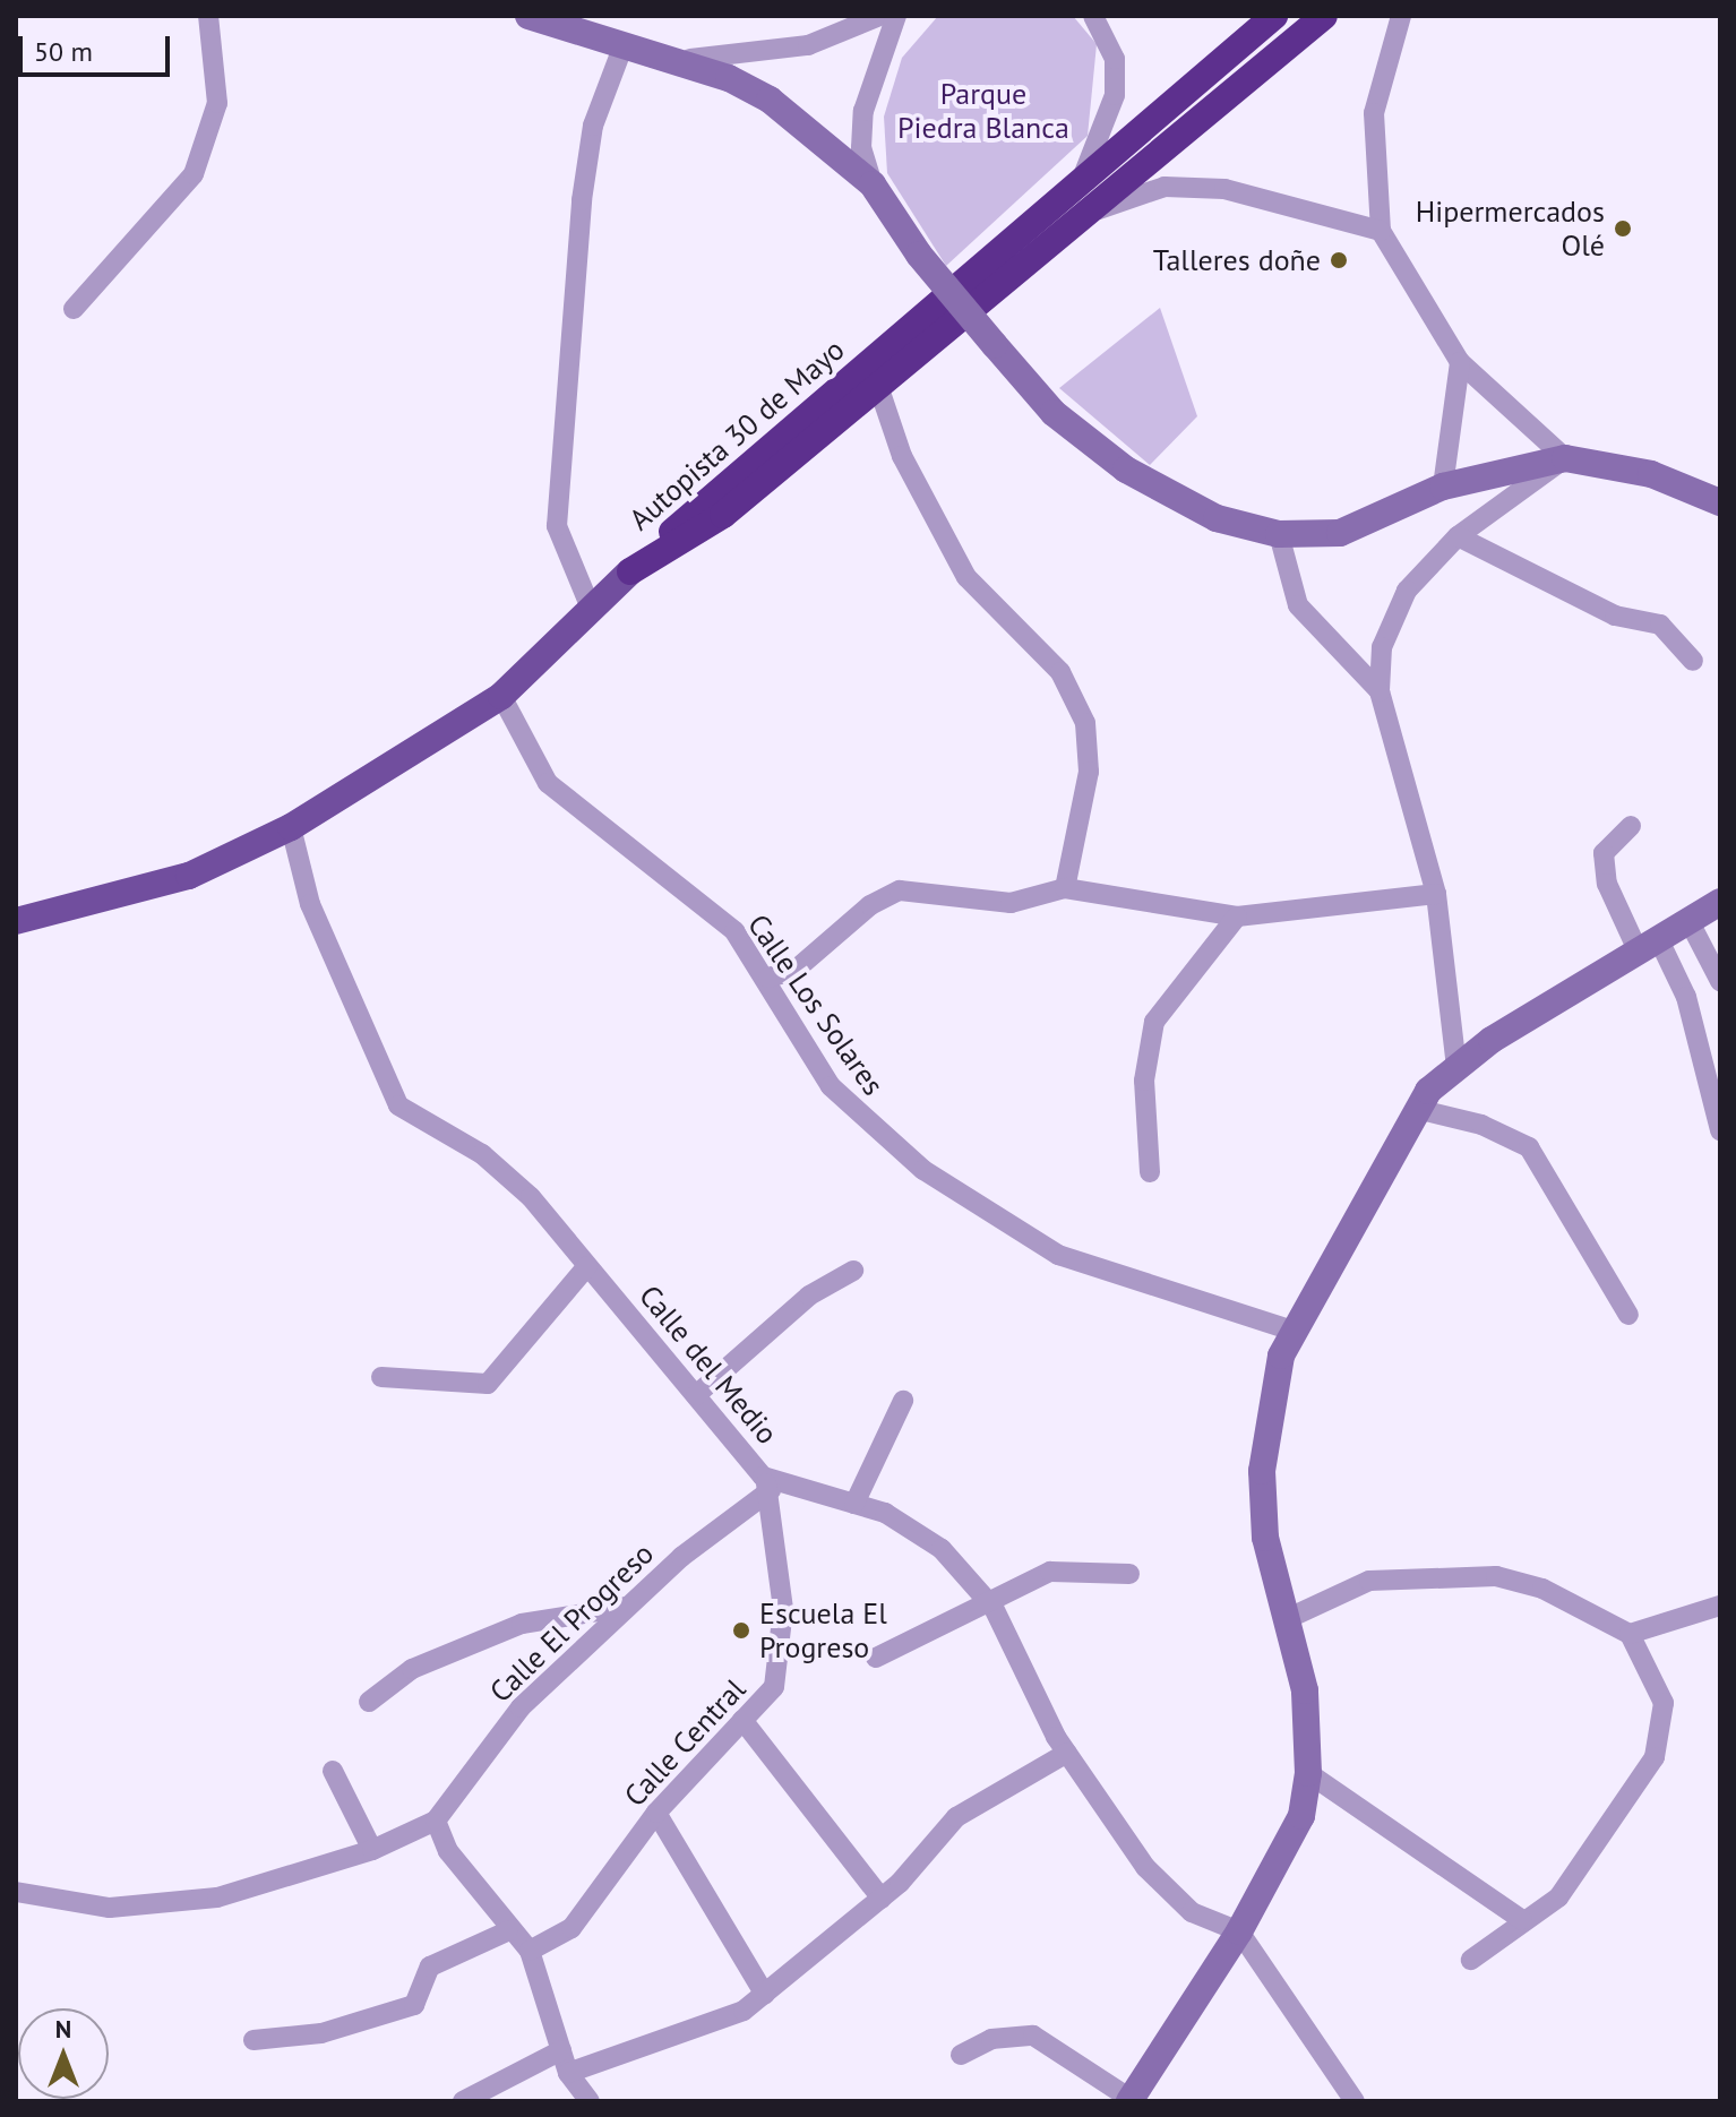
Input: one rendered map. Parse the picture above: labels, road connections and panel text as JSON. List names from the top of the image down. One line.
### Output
{"streets":{"highway":["Autopista 30 de Mayo"],"street":["Calle Los Solares","Calle del Medio","Calle El Progreso","Calle Central"]},"crossings":[["Calle del Medio","Calle El Progreso"],["Calle del Medio","Calle Central"],["Calle El Progreso","Calle Central"]],"parks":["Parque Piedra Blanca"],"places":["Hipermercados Olé","Talleres doñe","Escuela El Progreso"],"scale_bar":"50 m","north":"top"}
